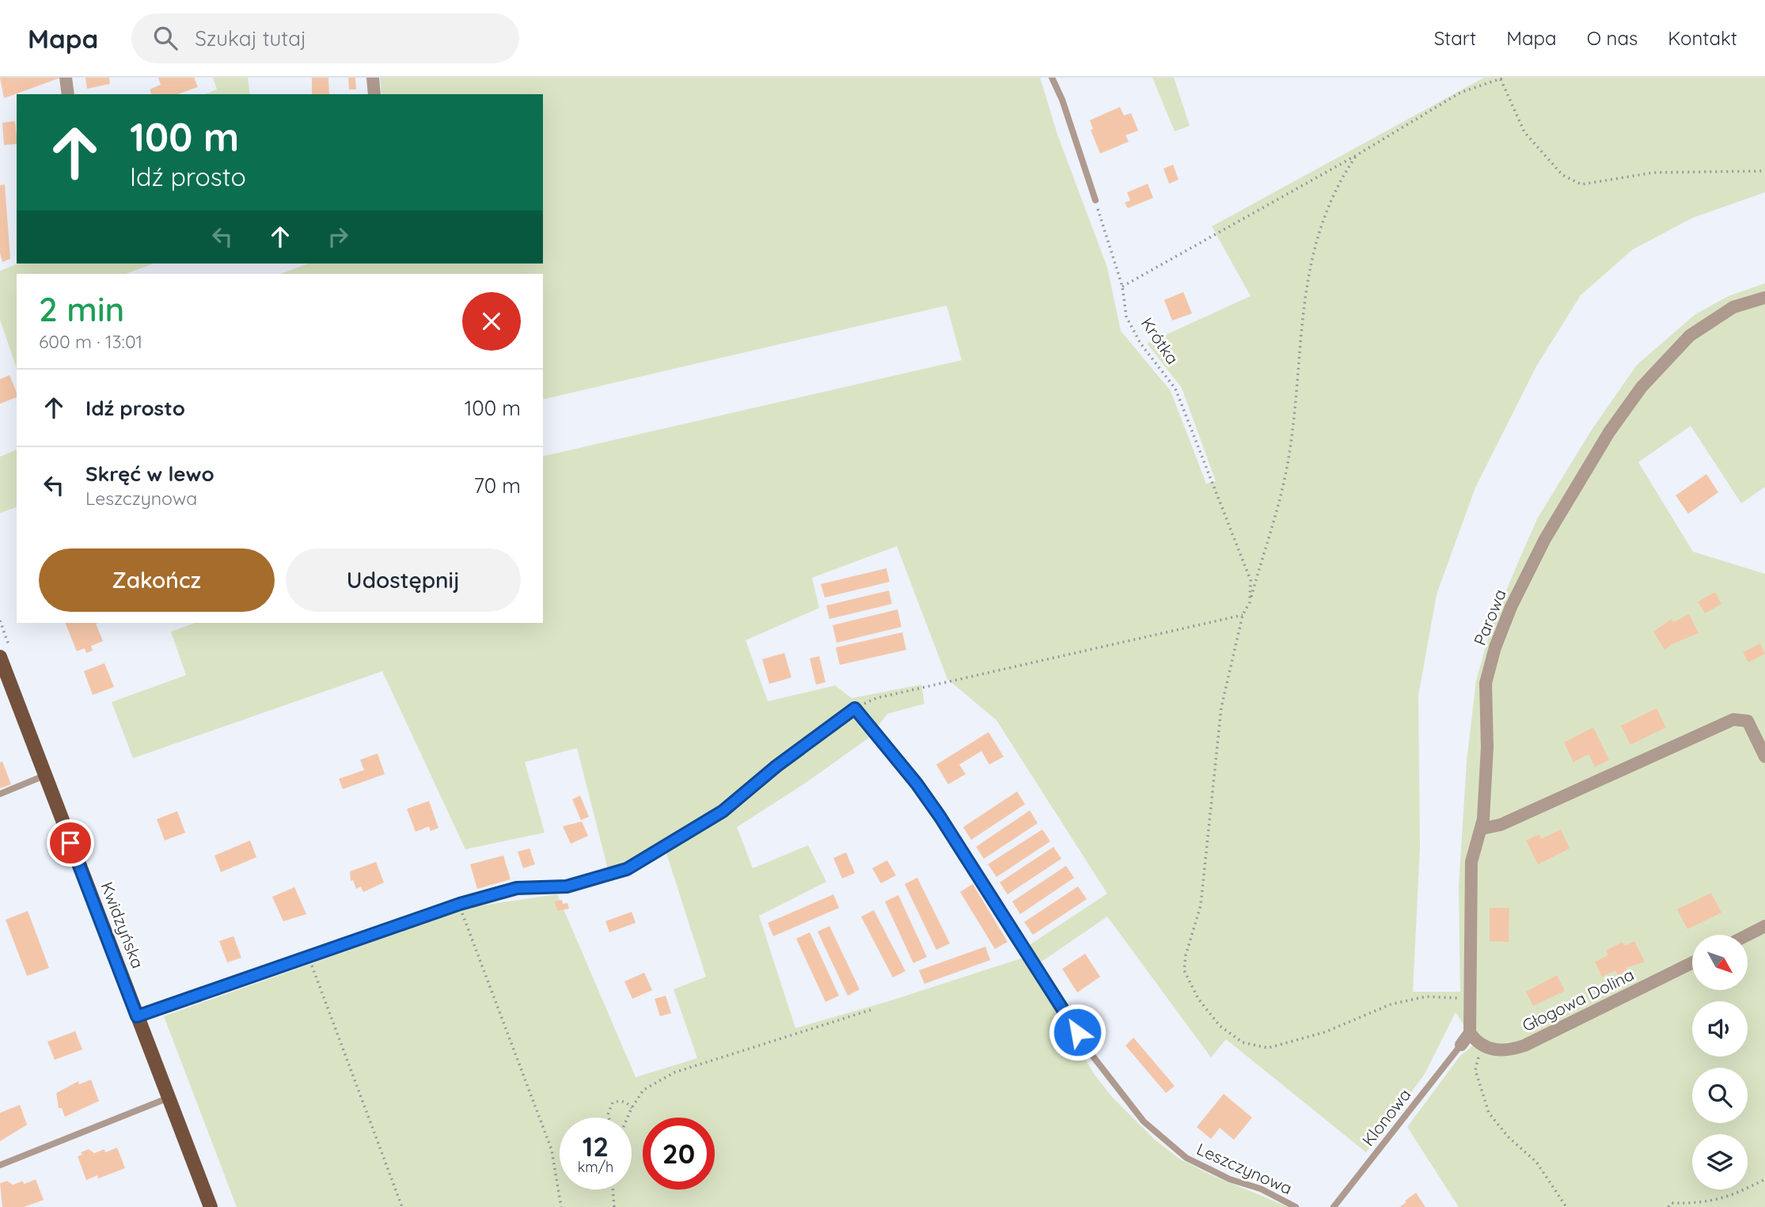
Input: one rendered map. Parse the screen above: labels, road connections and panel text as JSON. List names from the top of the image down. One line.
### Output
{"streets":{"main road":["Kwidzyńska"],"street":["Parowa","Głogowa Dolina"],"lane":["Klonowa","Leszczynowa"],"path":["Krótka"]},"crossings":[["Parowa","Głogowa Dolina"]],"north":"bottom right","page":{"header":"Mapa","search":"Szukaj tutaj","nav":["Start","Mapa","O nas","Kontakt"],"turn":["100 m","Idź prosto"],"heading":["2 min","600 m · 13:01"],"list":[{"name":"Idź prosto","value":"100 m"},{"name":"Skręć w lewo","note":"Leszczynowa","value":"70 m"}],"buttons":["Zakończ","Udostępnij"],"speed":"12 km/h","limit":"20"}}
